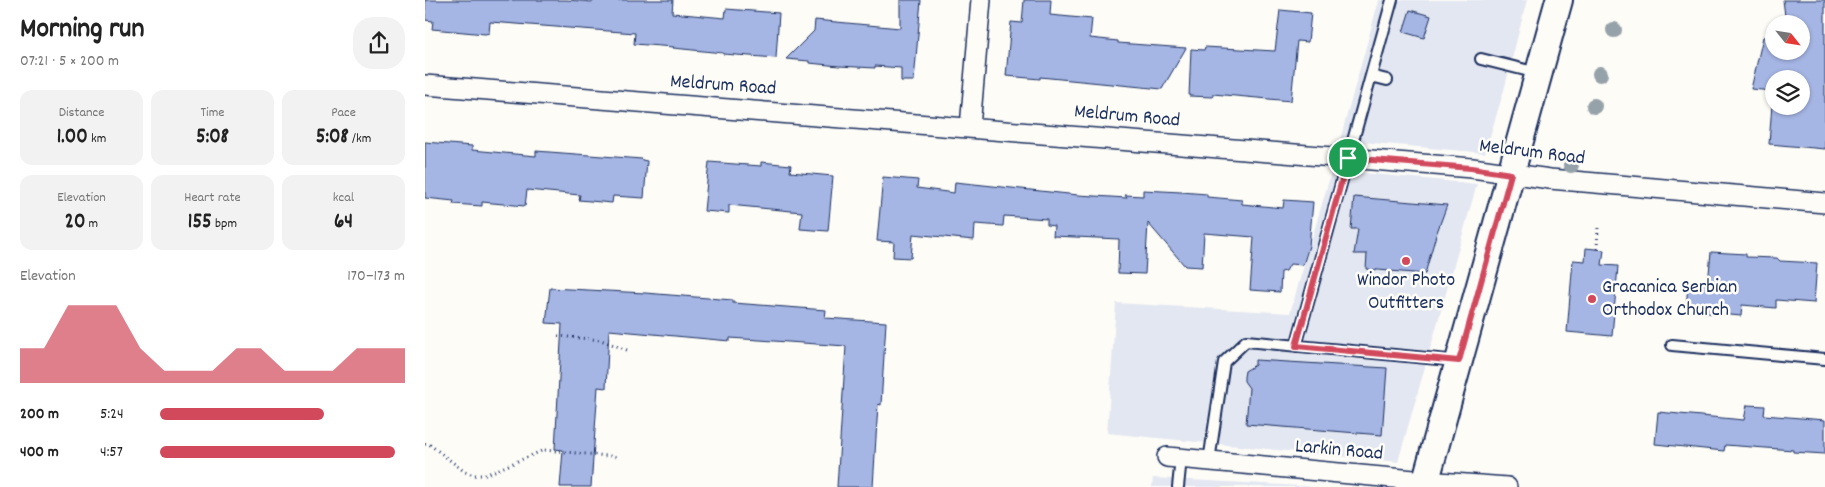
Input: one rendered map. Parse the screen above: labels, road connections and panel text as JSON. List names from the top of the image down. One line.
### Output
{"streets":{"street":["Meldrum Road","Larkin Road"]},"places":["Windor Photo Outfitters","Gracanica Serbian Orthodox Church"],"north":"bottom right","page":{"heading":["Morning run","07:21 · 5 × 200 m"],"stats":[["Distance","1.00 km"],["Time","5:08"],["Pace","5:08 /km"],["Elevation","20 m"],["Heart rate","155 bpm"],["kcal","64"]],"chart":["Elevation","170–173 m"],"list":[{"name":"200 m","note":"5:24"},{"name":"400 m","note":"4:57"}]}}
